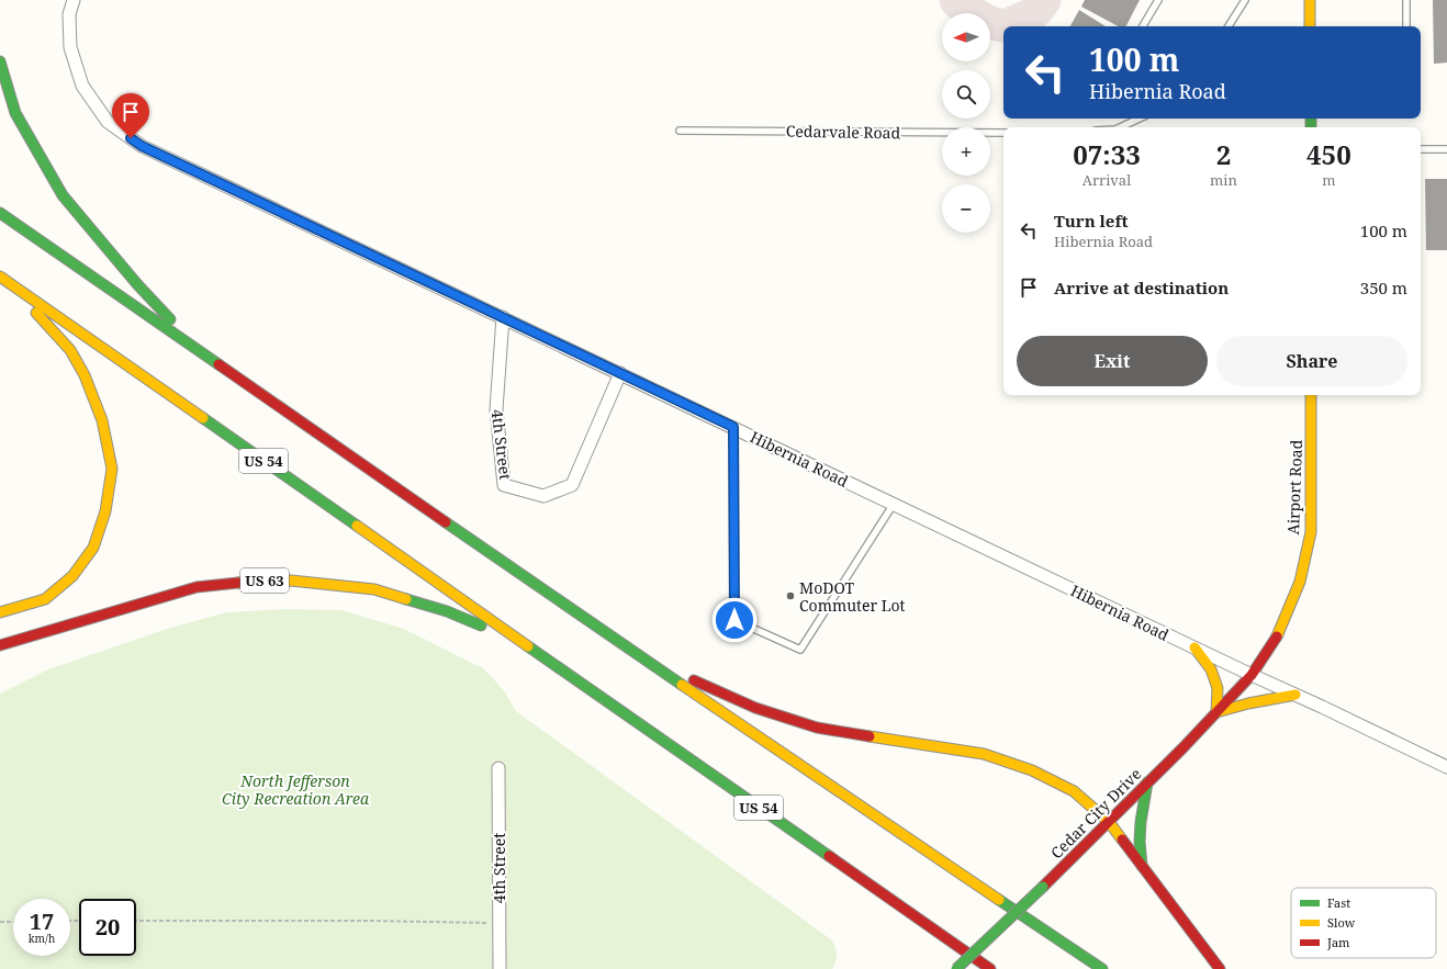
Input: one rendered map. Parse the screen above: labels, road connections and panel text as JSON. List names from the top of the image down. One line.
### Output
{"streets":{"main road":["US 54","Airport Road","US 63","Cedar City Drive"],"street":["4th Street","Hibernia Road"],"lane":["Cedarvale Road"]},"crossings":[["4th Street","Hibernia Road"],["Hibernia Road","Airport Road"],["Hibernia Road","Cedar City Drive"],["US 54","US 63"],["Airport Road","Cedar City Drive"]],"parks":["North Jefferson City Recreation Area"],"places":["MoDOT Commuter Lot"],"legend":["Fast","Slow","Jam"],"north":"left","page":{"map_buttons":["+","−"],"turn":["100 m","Hibernia Road"],"eta":["07:33","Arrival","2","min","450","m"],"list":[{"name":"Turn left","note":"Hibernia Road","value":"100 m"},{"name":"Arrive at destination","value":"350 m"}],"buttons":["Exit","Share"],"speed":"17 km/h","limit":"20"}}
